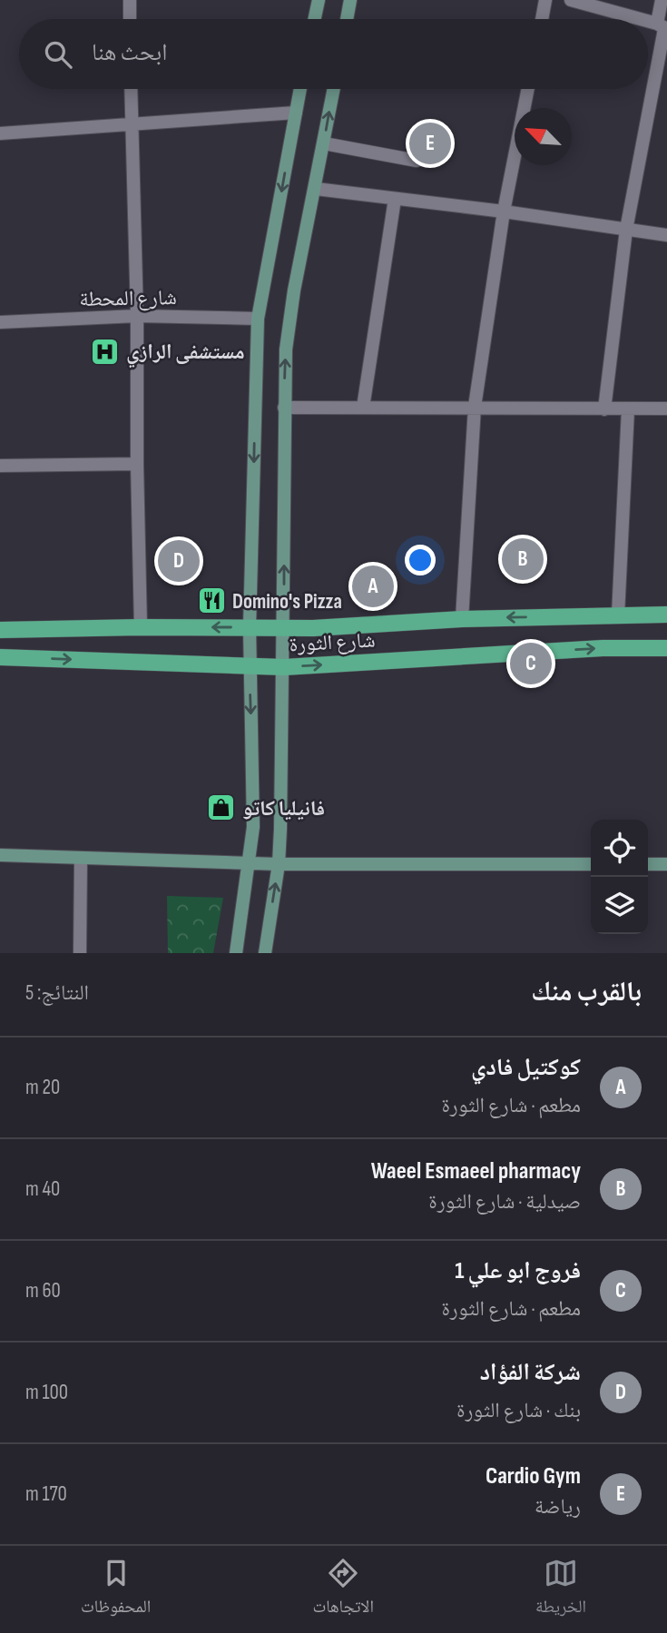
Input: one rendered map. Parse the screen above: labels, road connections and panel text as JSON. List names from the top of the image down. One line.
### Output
{"streets":{"main road":["شارع الثورة"],"street":["شارع المحطة"]},"places":{"hospital":["مستشفى الرازي"],"restaurant":["Domino's Pizza"],"shop":["فانيليا كاتو"]},"north":"top left","page":{"search":"ابحث هنا","pins":["E","B","D","A","C"],"heading":["بالقرب منك","النتائج: 5"],"list":[{"mark":"A","name":"كوكتيل فادي","note":"مطعم · شارع الثورة","value":"20 m"},{"mark":"B","name":"Waeel Esmaeel pharmacy","note":"صيدلية · شارع الثورة","value":"40 m"},{"mark":"C","name":"فروج ابو علي 1","note":"مطعم · شارع الثورة","value":"60 m"},{"mark":"D","name":"شركة الفؤاد","note":"بنك · شارع الثورة","value":"100 m"},{"mark":"E","name":"Cardio Gym","note":"رياضة","value":"170 m"}],"nav":["الخريطة","الاتجاهات","المحفوظات"]}}
